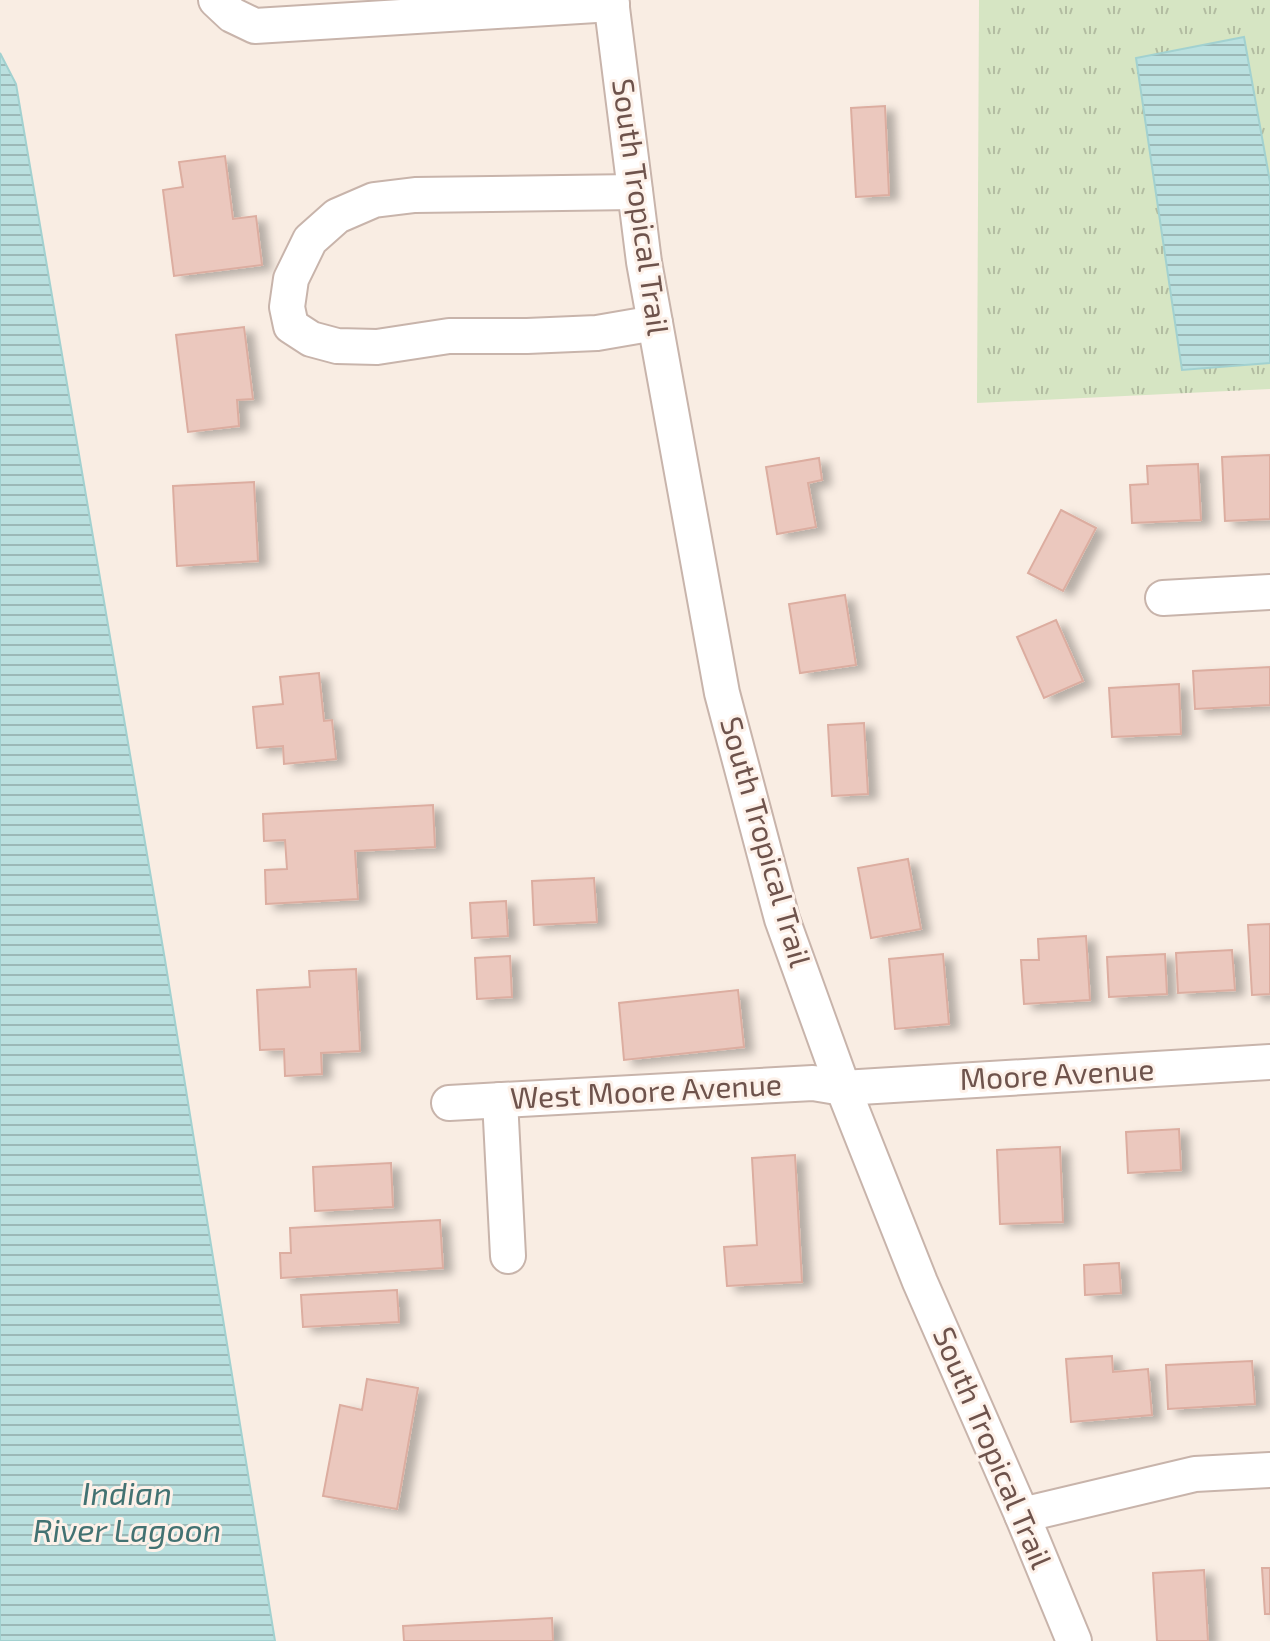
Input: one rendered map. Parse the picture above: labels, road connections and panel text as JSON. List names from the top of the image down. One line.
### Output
{"streets":{"street":["South Tropical Trail","Moore Avenue","West Moore Avenue"]},"crossings":[["South Tropical Trail","Moore Avenue"],["South Tropical Trail","West Moore Avenue"],["Moore Avenue","West Moore Avenue"]],"water":["Indian River Lagoon"]}
